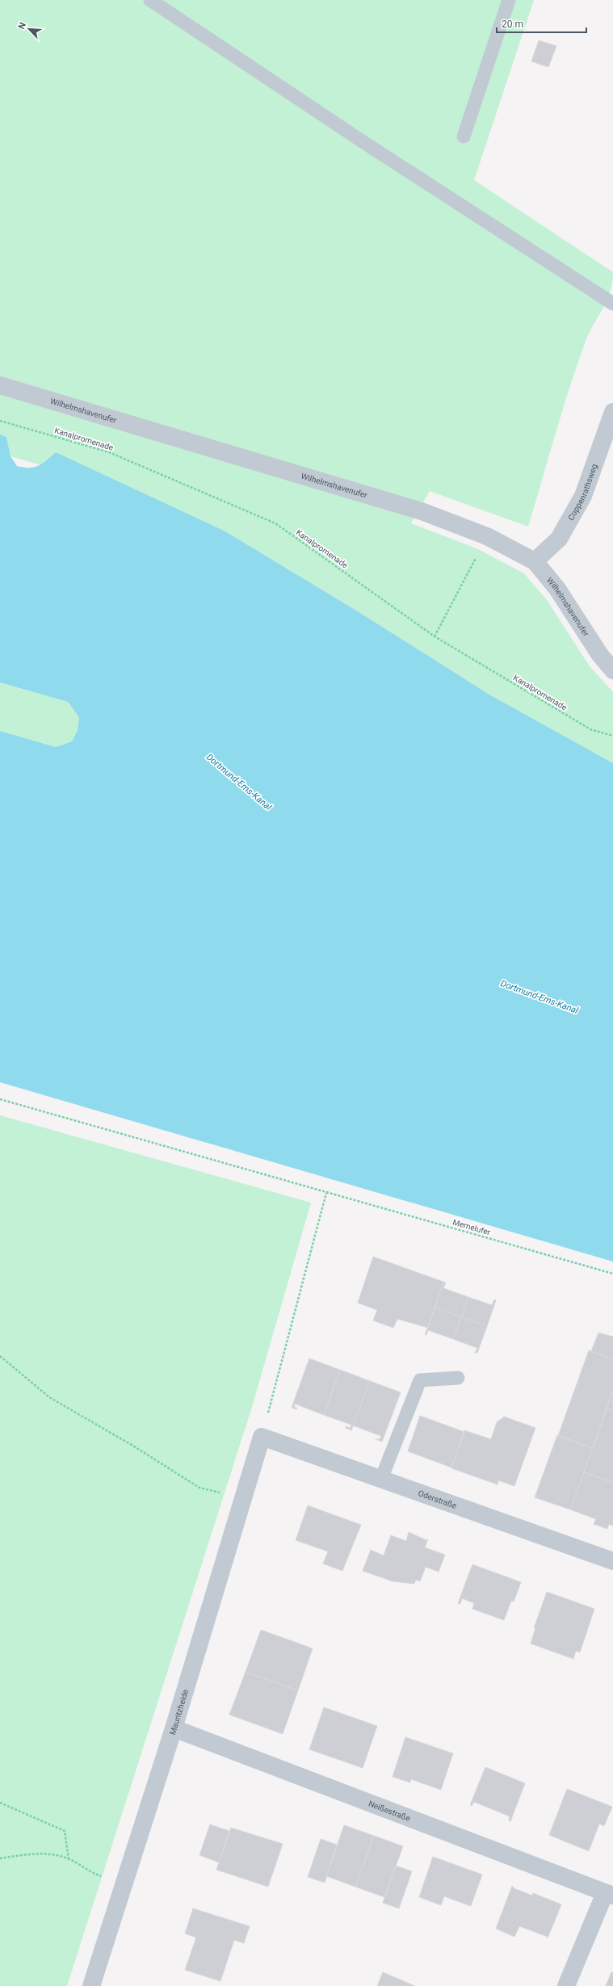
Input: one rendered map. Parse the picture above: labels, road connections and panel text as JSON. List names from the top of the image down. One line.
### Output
{"streets":{"street":["Wilhelmshavenufer","Coppenrathsweg","Oderstraße","Mauritzheide","Neißestraße"],"path":["Kanalpromenade","Memelufer"]},"crossings":[["Wilhelmshavenufer","Coppenrathsweg"],["Oderstraße","Mauritzheide"],["Mauritzheide","Neißestraße"]],"water":["Dortmund-Ems-Kanal"],"scale_bar":"20 m","north":"top left"}
